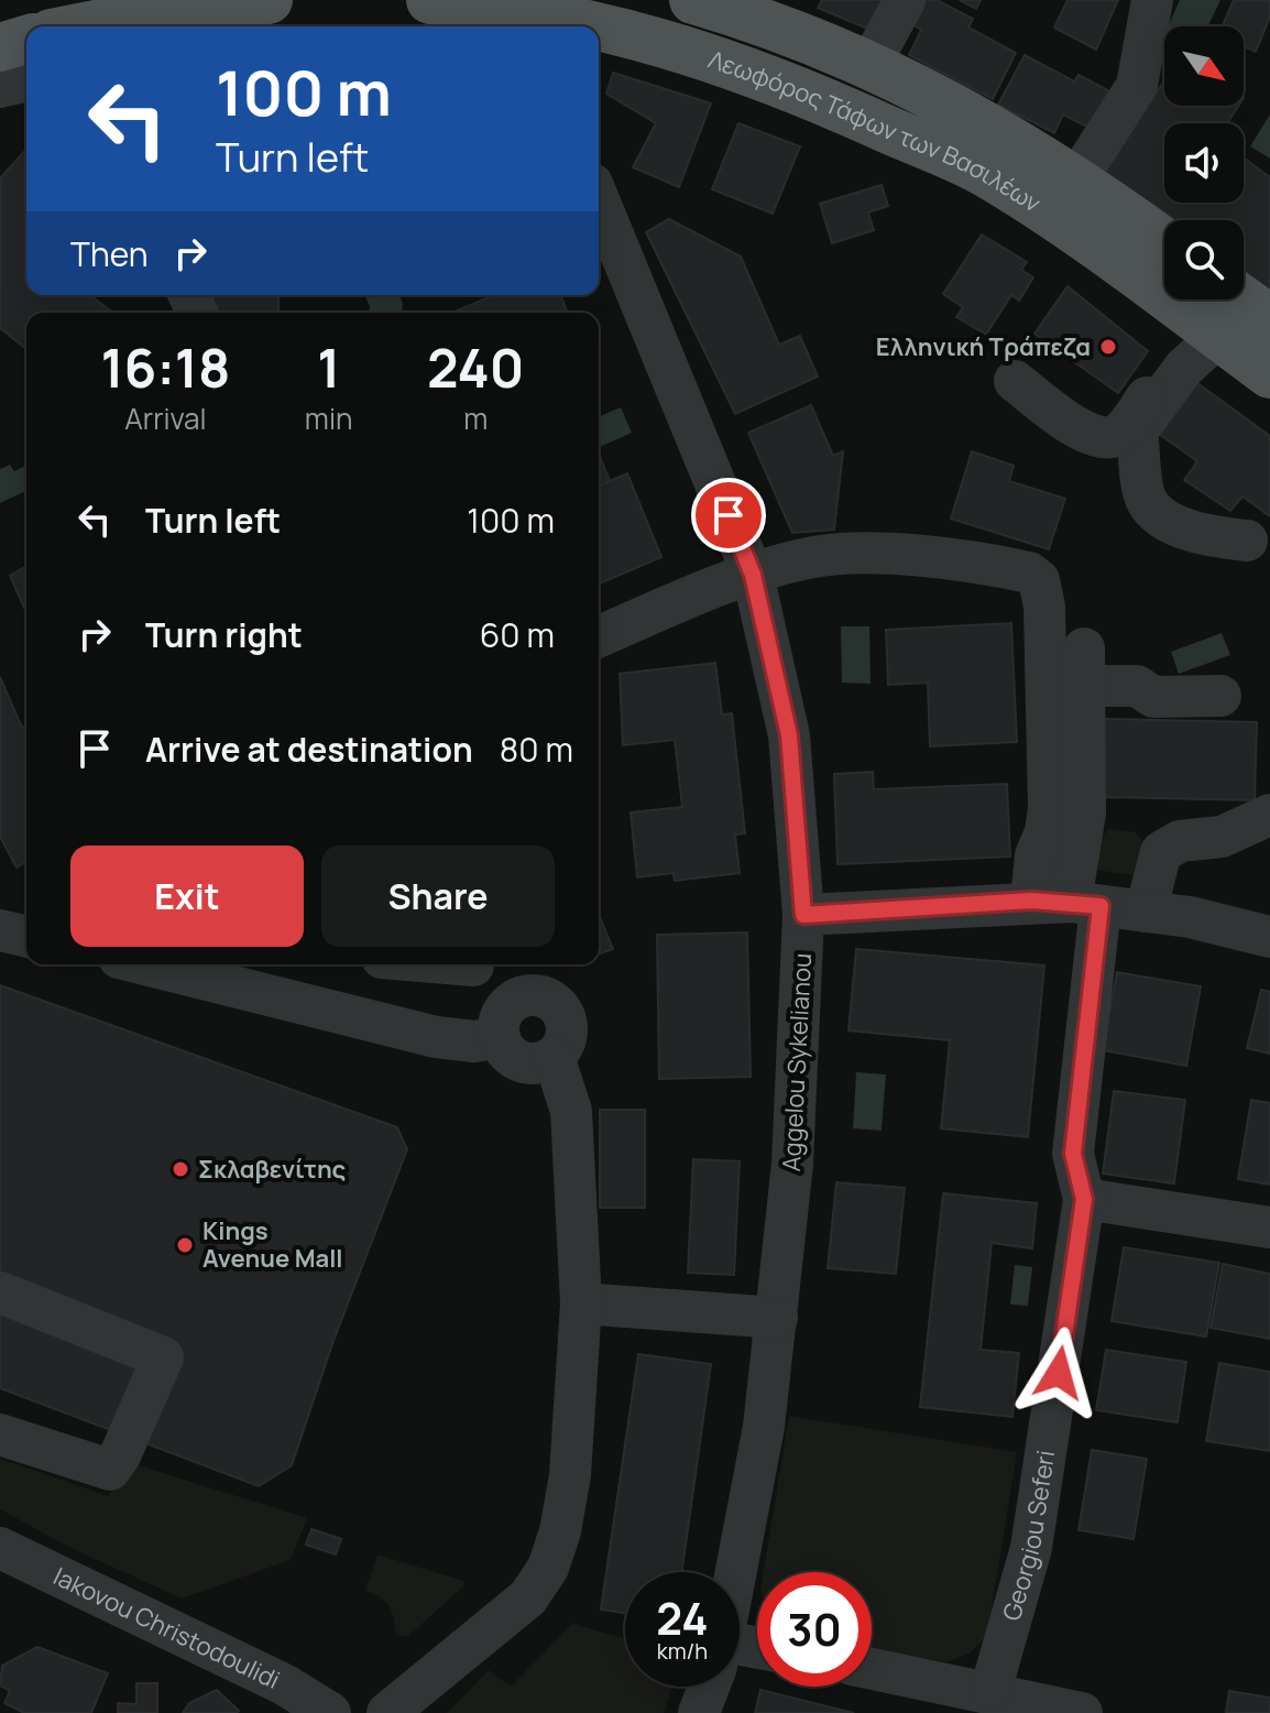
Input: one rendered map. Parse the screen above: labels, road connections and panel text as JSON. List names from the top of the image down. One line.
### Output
{"streets":{"main road":["Λεωφόρος Τάφων των Βασιλέων"],"street":["Aggelou Sykelianou","Georgiou Seferi","Iakovou Christodoulidi"]},"places":["Ελληνική Τράπεζα","Σκλαβενίτης","Kings Avenue Mall"],"north":"bottom right","page":{"turn":["100 m","Turn left"],"then":"Then","eta":["16:18","Arrival","1","min","240","m"],"list":[{"name":"Turn left","value":"100 m"},{"name":"Turn right","value":"60 m"},{"name":"Arrive at destination","value":"80 m"}],"buttons":["Exit","Share"],"speed":"24 km/h","limit":"30"}}
